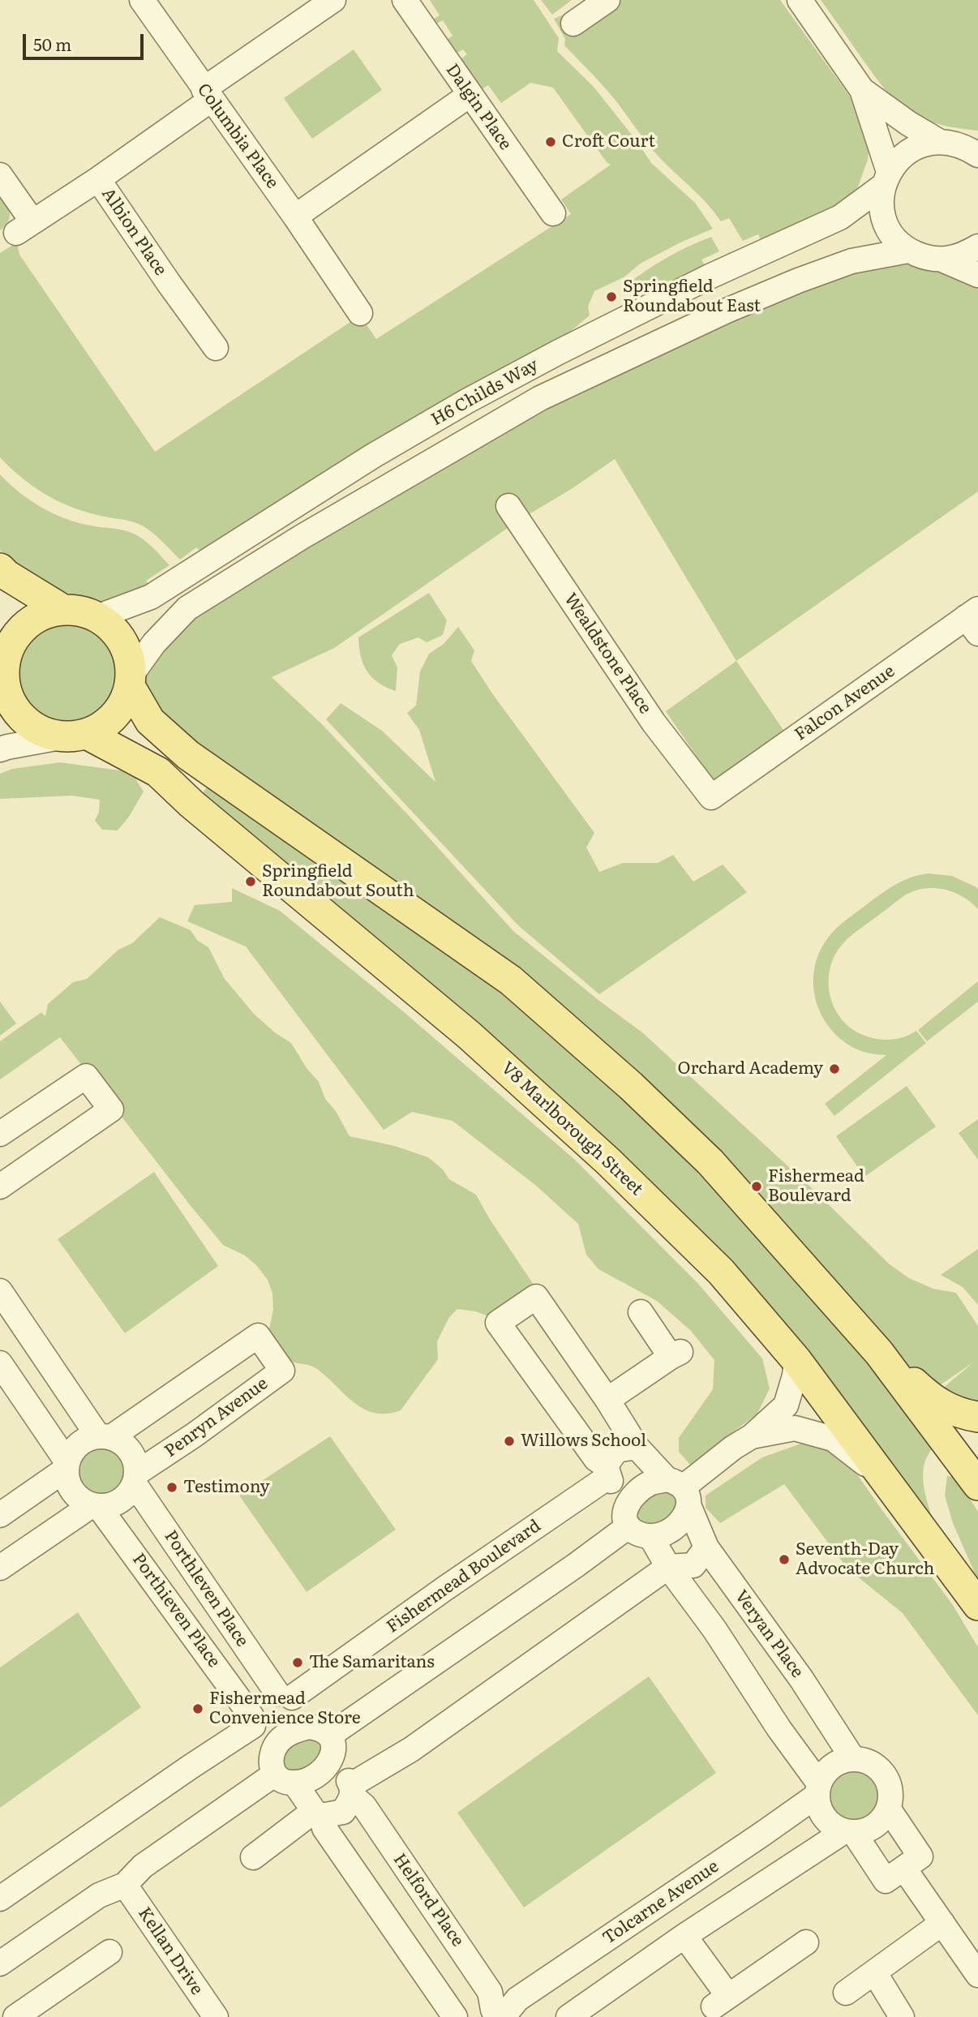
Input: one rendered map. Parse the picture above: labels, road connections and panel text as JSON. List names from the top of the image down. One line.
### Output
{"streets":{"main road":["V8 Marlborough Street"],"street":["Dalgin Place","Columbia Place","Albion Place","H6 Childs Way","Wealdstone Place","Falcon Avenue","Penryn Avenue","Fishermead Boulevard","Porthleven Place","Porthieven Place","Veryan Place","Helford Place","Tolcarne Avenue","Kellan Drive"]},"crossings":[["H6 Childs Way","V8 Marlborough Street"],["Wealdstone Place","Falcon Avenue"],["Penryn Avenue","Porthleven Place"],["Penryn Avenue","Porthieven Place"],["Fishermead Boulevard","Porthleven Place"],["Fishermead Boulevard","Porthieven Place"],["Fishermead Boulevard","Veryan Place"],["Porthleven Place","Porthieven Place"],["Porthleven Place","Helford Place"],["Porthieven Place","Helford Place"],["Veryan Place","Tolcarne Avenue"],["Helford Place","Tolcarne Avenue"]],"places":["Croft Court","Springfield Roundabout East","Springfield Roundabout South","Orchard Academy","Fishermead Boulevard","Willows School","Testimony","Seventh-Day Advocate Church","The Samaritans","Fishermead Convenience Store"],"scale_bar":"50 m"}
